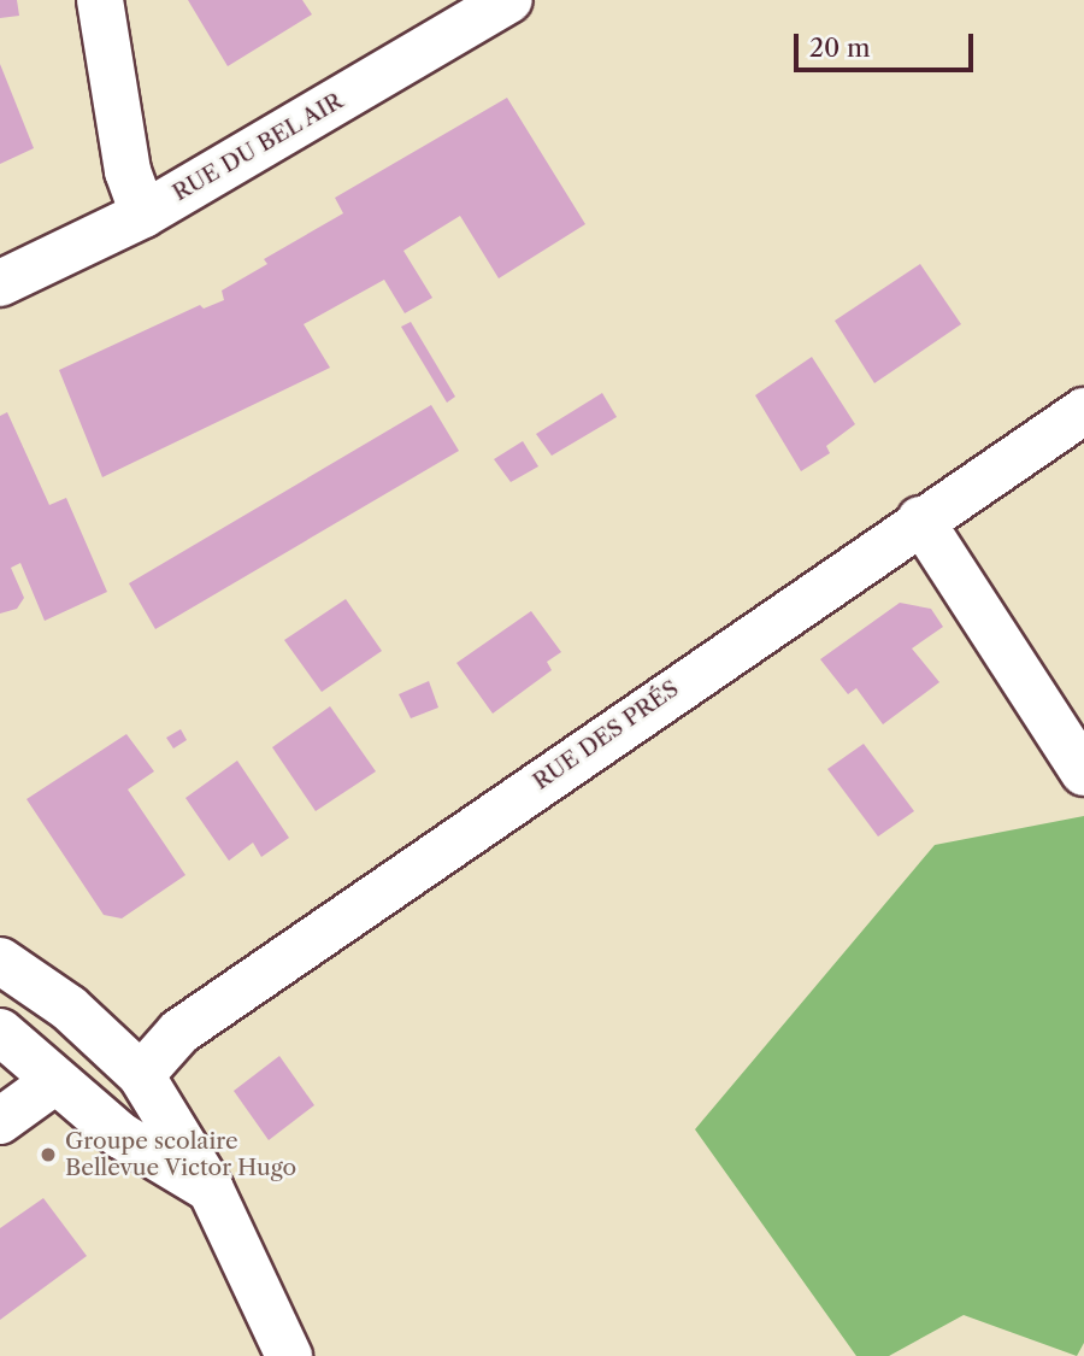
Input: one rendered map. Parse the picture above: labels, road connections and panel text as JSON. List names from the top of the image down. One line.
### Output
{"streets":{"street":["RUE DU BEL AIR","RUE DES PRÉS"]},"places":["Groupe scolaire Bellevue Victor Hugo"],"scale_bar":"20 m"}
